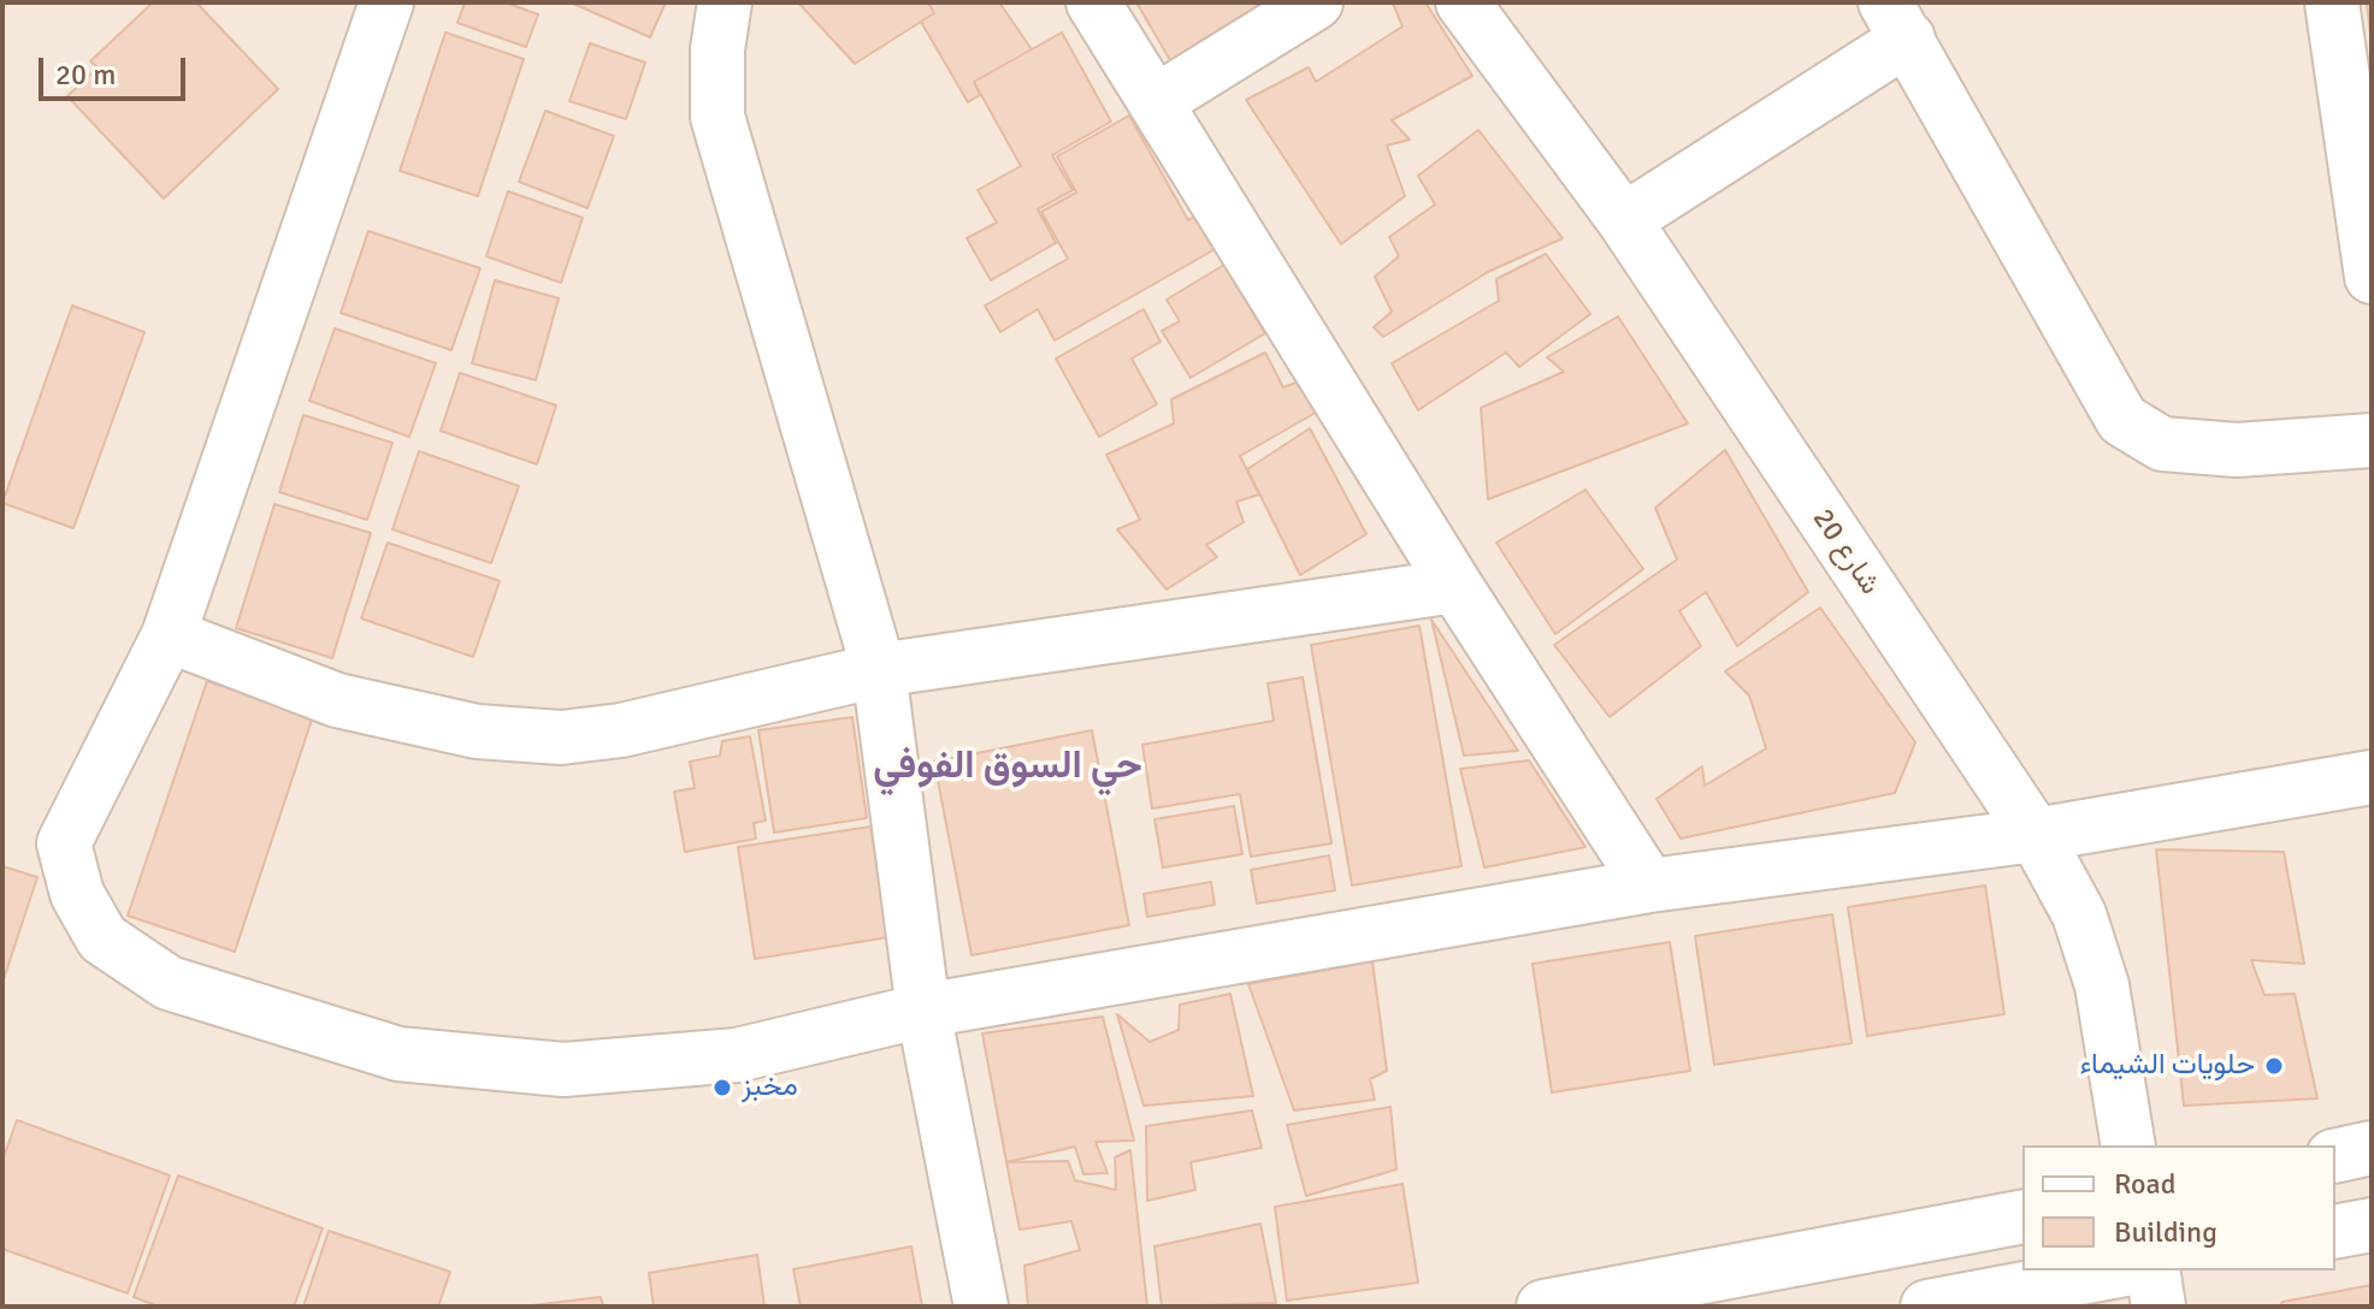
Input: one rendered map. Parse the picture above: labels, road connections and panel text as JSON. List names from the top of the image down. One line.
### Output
{"streets":{"street":["شارع 20"]},"districts":["حي السوق الفوفي"],"places":["حلويات الشيماء","مخبز"],"legend":["Road","Building"],"scale_bar":"20 m"}
